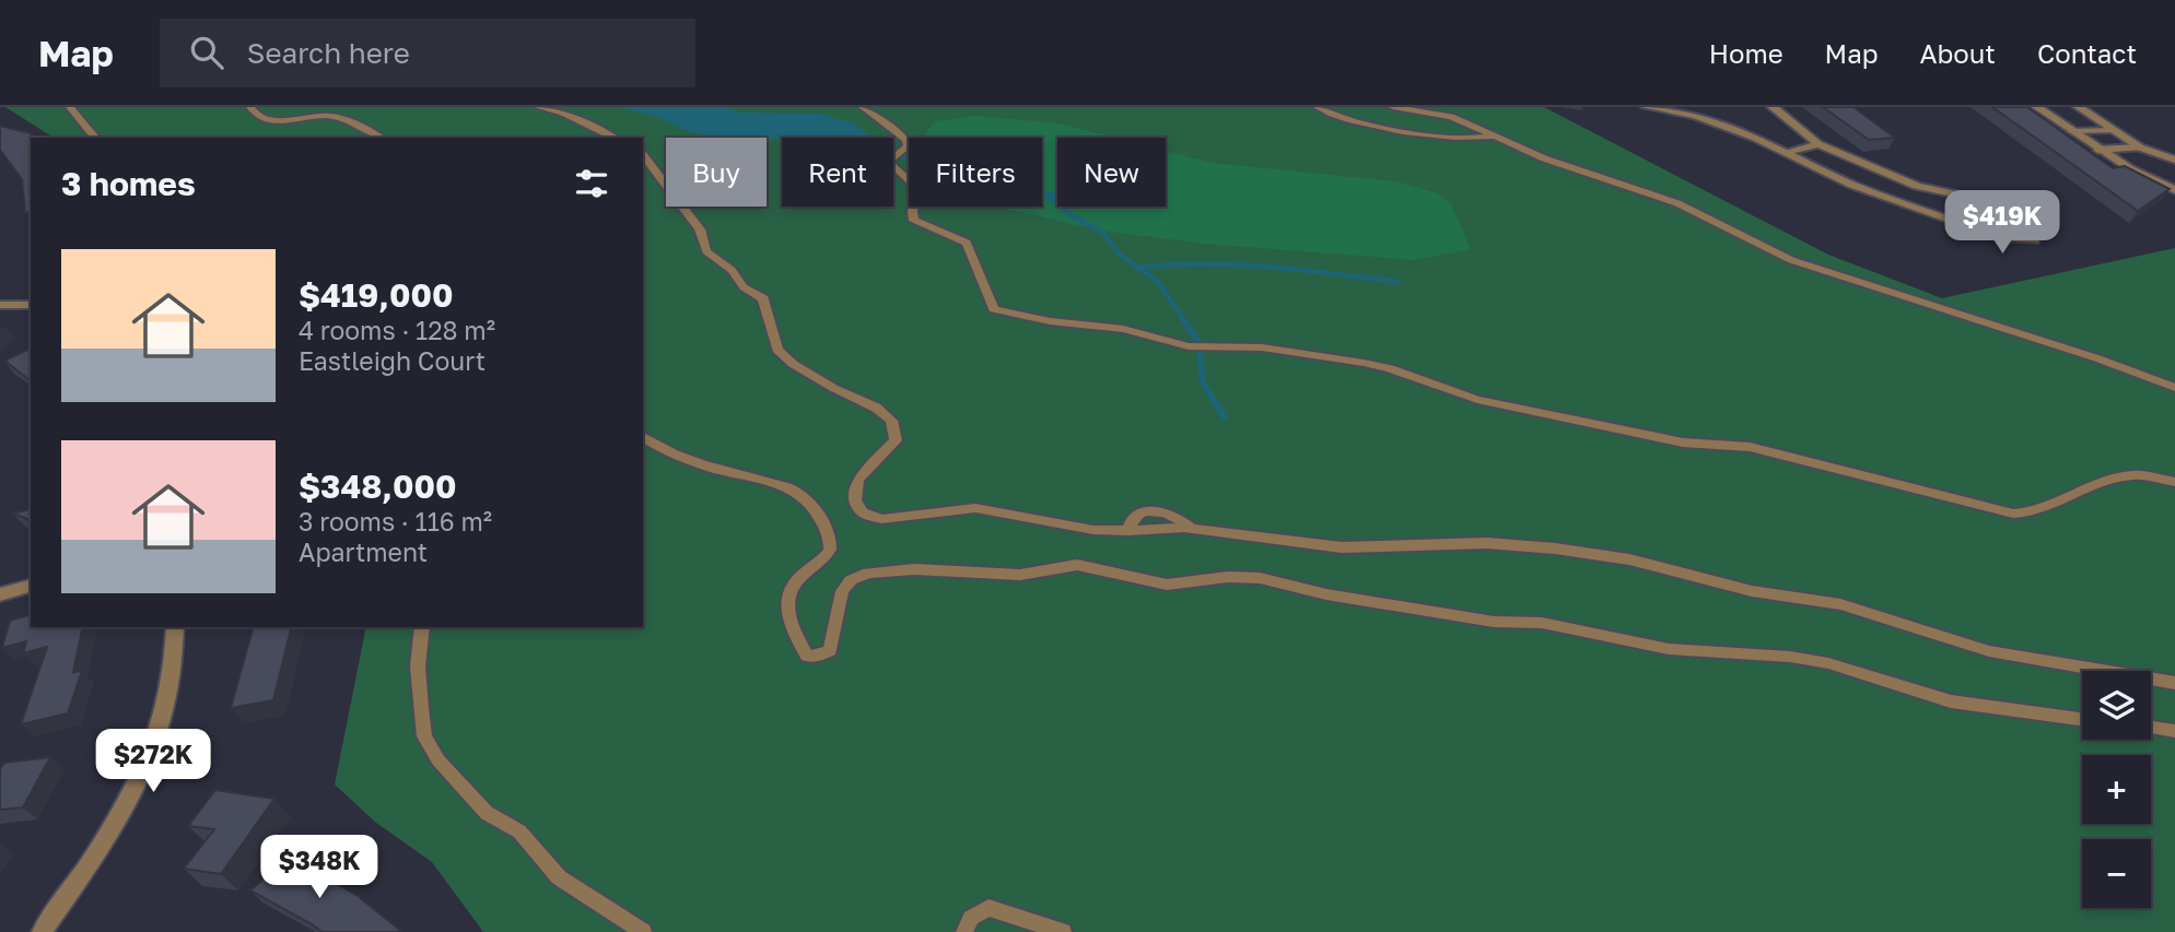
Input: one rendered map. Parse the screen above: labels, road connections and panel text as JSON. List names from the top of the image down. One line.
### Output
{"page":{"header":"Map","search":"Search here","nav":["Home","Map","About","Contact"],"chip":["Buy","Rent","Filters","New"],"heading":"3 homes","price":["$419K","$272K","$348K"],"list":[{"name":"$419,000","note":"4 rooms · 128 m² · Eastleigh Court"},{"name":"$348,000","note":"3 rooms · 116 m² · Apartment"}],"map_buttons":["+","−"]}}
